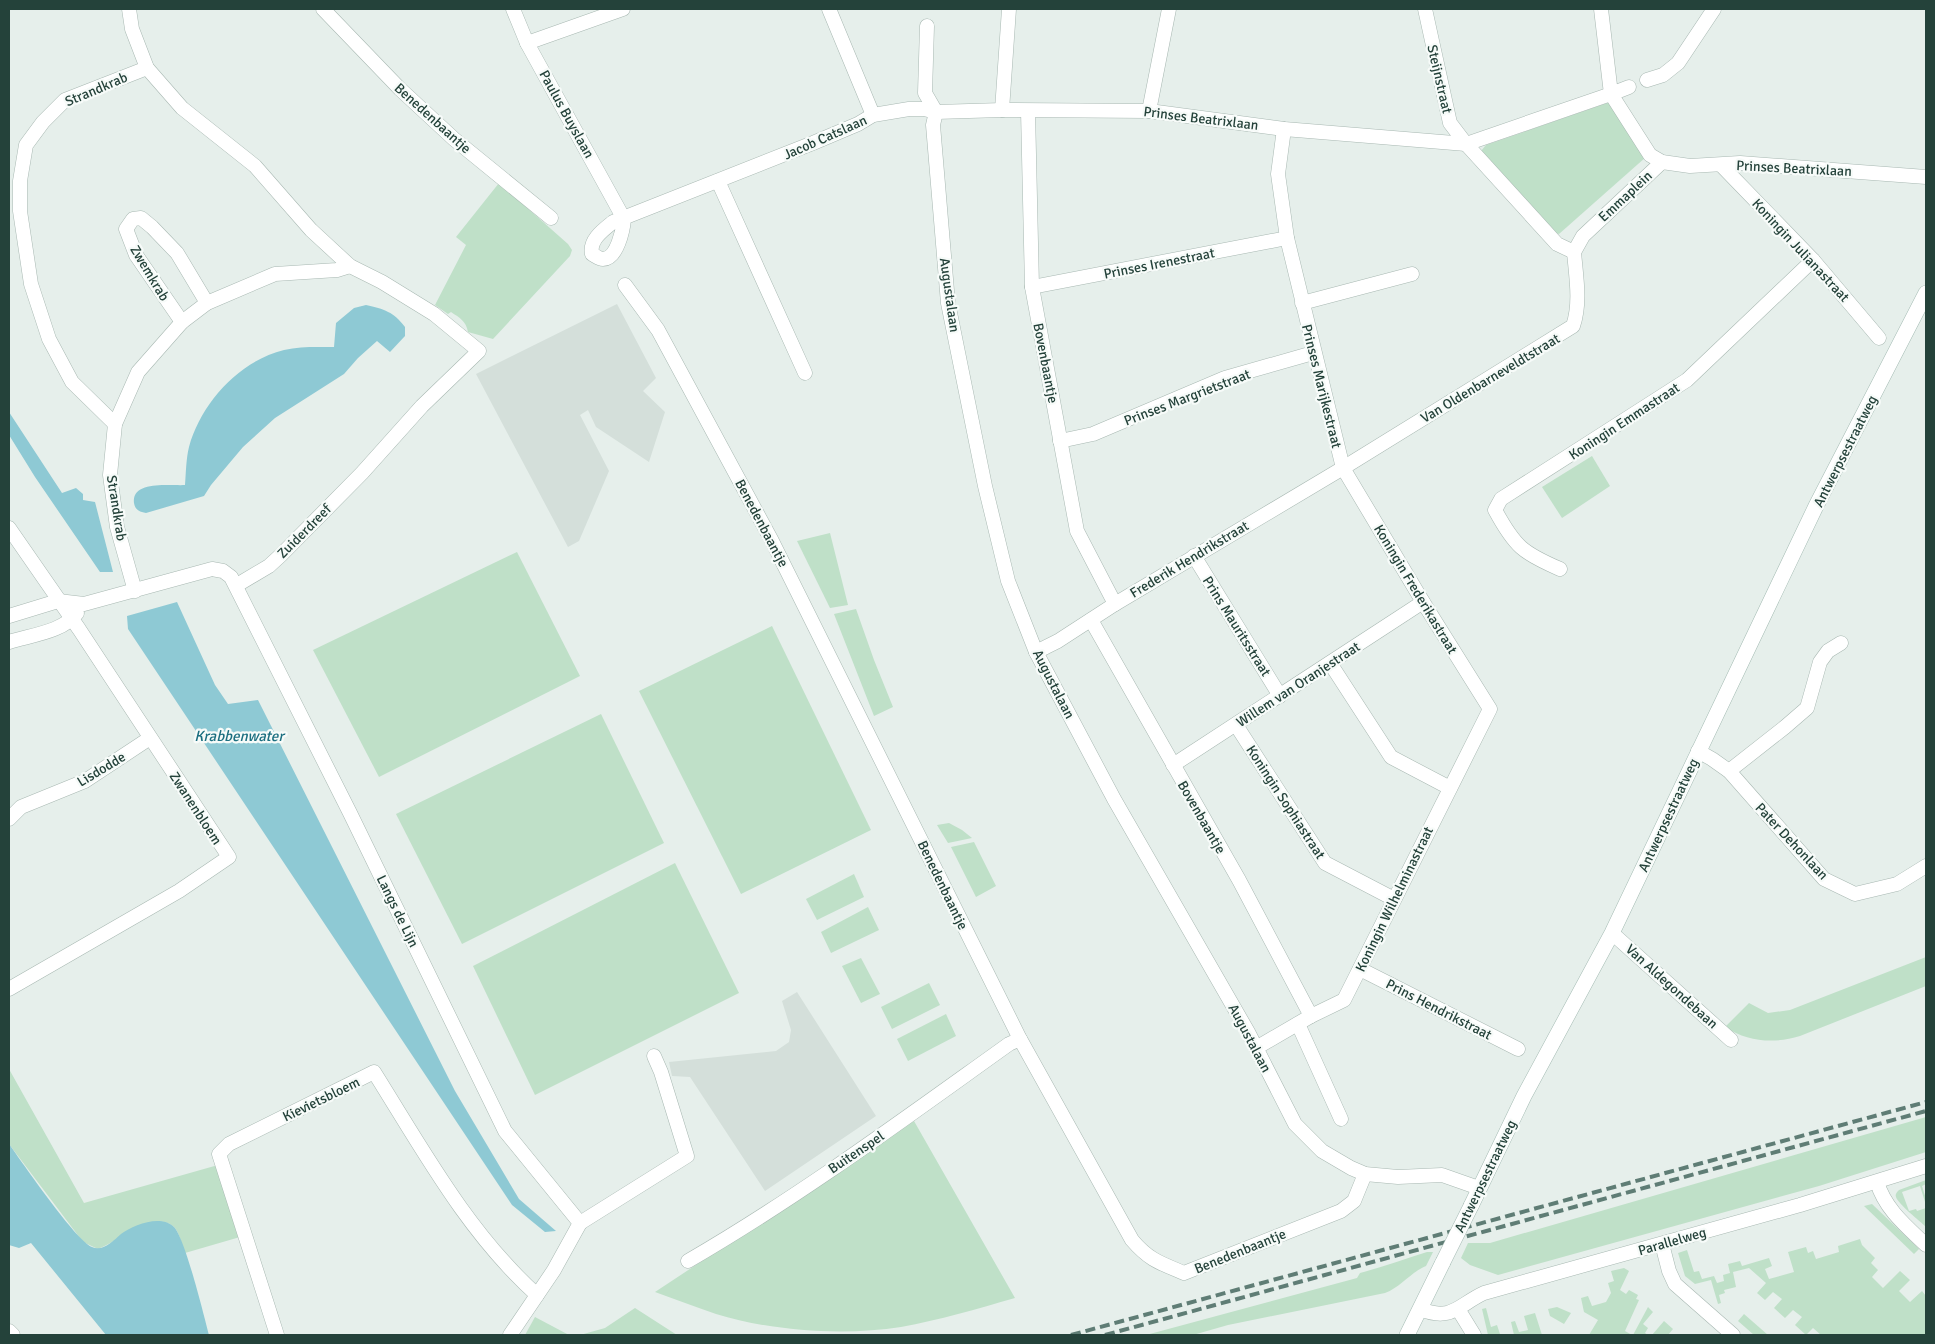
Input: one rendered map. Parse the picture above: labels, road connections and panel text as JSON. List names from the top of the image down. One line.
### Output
{"streets":{"street":["Steijnstraat","Strandkrab","Paulus Buyslaan","Benedenbaantje","Prinses Beatrixlaan","Jacob Catslaan","Emmaplein","Koningin Julianastraat","Prinses Irenestraat","Zwemkrab","Augustalaan","Bovenbaantje","Van Oldenbarneveldtstraat","Prinses Marijkestraat","Prinses Margrietstraat","Koningin Emmastraat","Antwerpsestraatweg","Zuiderdreef","Frederik Hendrikstraat","Koningin Frederikastraat","Prins Mauritsstraat","Willem van Oranjestraat","Lisdodde","Koningin Sophiastraat","Zwanenbloem","Pater Dehonlaan","Koningin Wilhelminastraat","Langs de Lijn","Van Aldegondebaan","Prins Hendrikstraat","Kievietsbloem","Buitenspel","Parallelweg"]},"crossings":[["Steijnstraat","Prinses Beatrixlaan"],["Strandkrab","Zwemkrab"],["Strandkrab","Zuiderdreef"],["Paulus Buyslaan","Jacob Catslaan"],["Benedenbaantje","Augustalaan"],["Benedenbaantje","Buitenspel"],["Prinses Beatrixlaan","Jacob Catslaan"],["Prinses Beatrixlaan","Emmaplein"],["Prinses Beatrixlaan","Koningin Julianastraat"],["Prinses Beatrixlaan","Augustalaan"],["Prinses Beatrixlaan","Bovenbaantje"],["Prinses Beatrixlaan","Prinses Marijkestraat"],["Jacob Catslaan","Augustalaan"],["Emmaplein","Van Oldenbarneveldtstraat"],["Koningin Julianastraat","Koningin Emmastraat"],["Prinses Irenestraat","Bovenbaantje"],["Prinses Irenestraat","Prinses Marijkestraat"],["Augustalaan","Frederik Hendrikstraat"],["Augustalaan","Koningin Wilhelminastraat"],["Bovenbaantje","Prinses Margrietstraat"],["Bovenbaantje","Frederik Hendrikstraat"],["Bovenbaantje","Willem van Oranjestraat"],["Bovenbaantje","Koningin Wilhelminastraat"],["Van Oldenbarneveldtstraat","Prinses Marijkestraat"],["Van Oldenbarneveldtstraat","Frederik Hendrikstraat"],["Van Oldenbarneveldtstraat","Koningin Frederikastraat"],["Prinses Marijkestraat","Prinses Margrietstraat"],["Prinses Marijkestraat","Frederik Hendrikstraat"],["Prinses Marijkestraat","Koningin Frederikastraat"],["Antwerpsestraatweg","Pater Dehonlaan"],["Antwerpsestraatweg","Van Aldegondebaan"],["Antwerpsestraatweg","Parallelweg"],["Zuiderdreef","Langs de Lijn"],["Frederik Hendrikstraat","Koningin Frederikastraat"],["Frederik Hendrikstraat","Prins Mauritsstraat"],["Koningin Frederikastraat","Willem van Oranjestraat"],["Koningin Frederikastraat","Koningin Wilhelminastraat"],["Prins Mauritsstraat","Willem van Oranjestraat"],["Willem van Oranjestraat","Koningin Sophiastraat"],["Lisdodde","Zwanenbloem"],["Koningin Sophiastraat","Koningin Wilhelminastraat"],["Koningin Wilhelminastraat","Prins Hendrikstraat"]],"water":["Krabbenwater"]}
